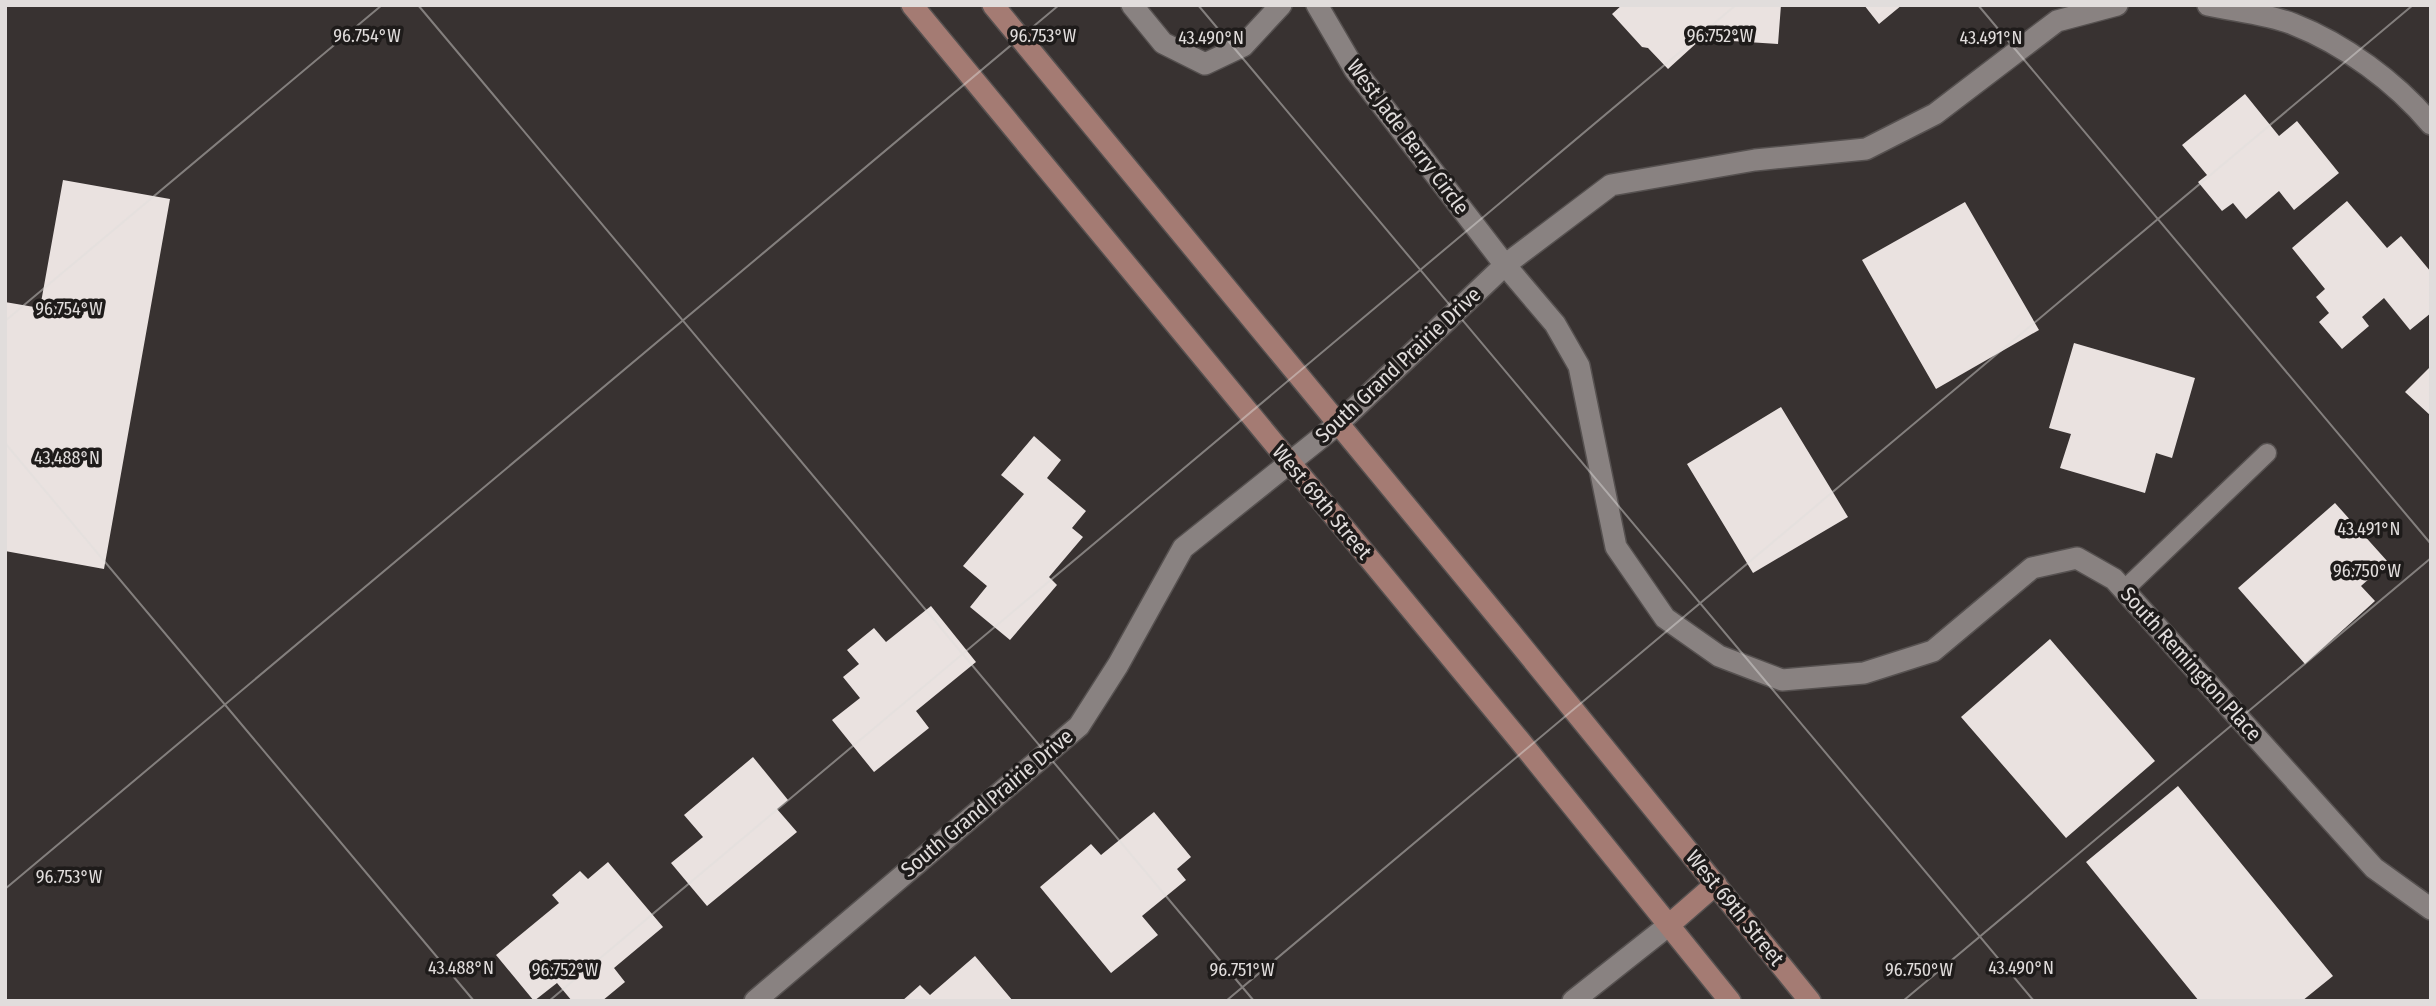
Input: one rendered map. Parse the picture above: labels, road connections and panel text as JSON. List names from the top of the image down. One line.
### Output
{"streets":{"main road":["West 69th Street"],"street":["West Jade Berry Circle","South Grand Prairie Drive","South Remington Place"]},"crossings":[["West Jade Berry Circle","South Grand Prairie Drive"],["West Jade Berry Circle","South Remington Place"],["South Grand Prairie Drive","West 69th Street"],["South Grand Prairie Drive","South Remington Place"]],"coordinates":["96.754°W","96.753°W","96.752°W","43.490°N","43.491°N","43.488°N","96.750°W","96.751°W"]}
